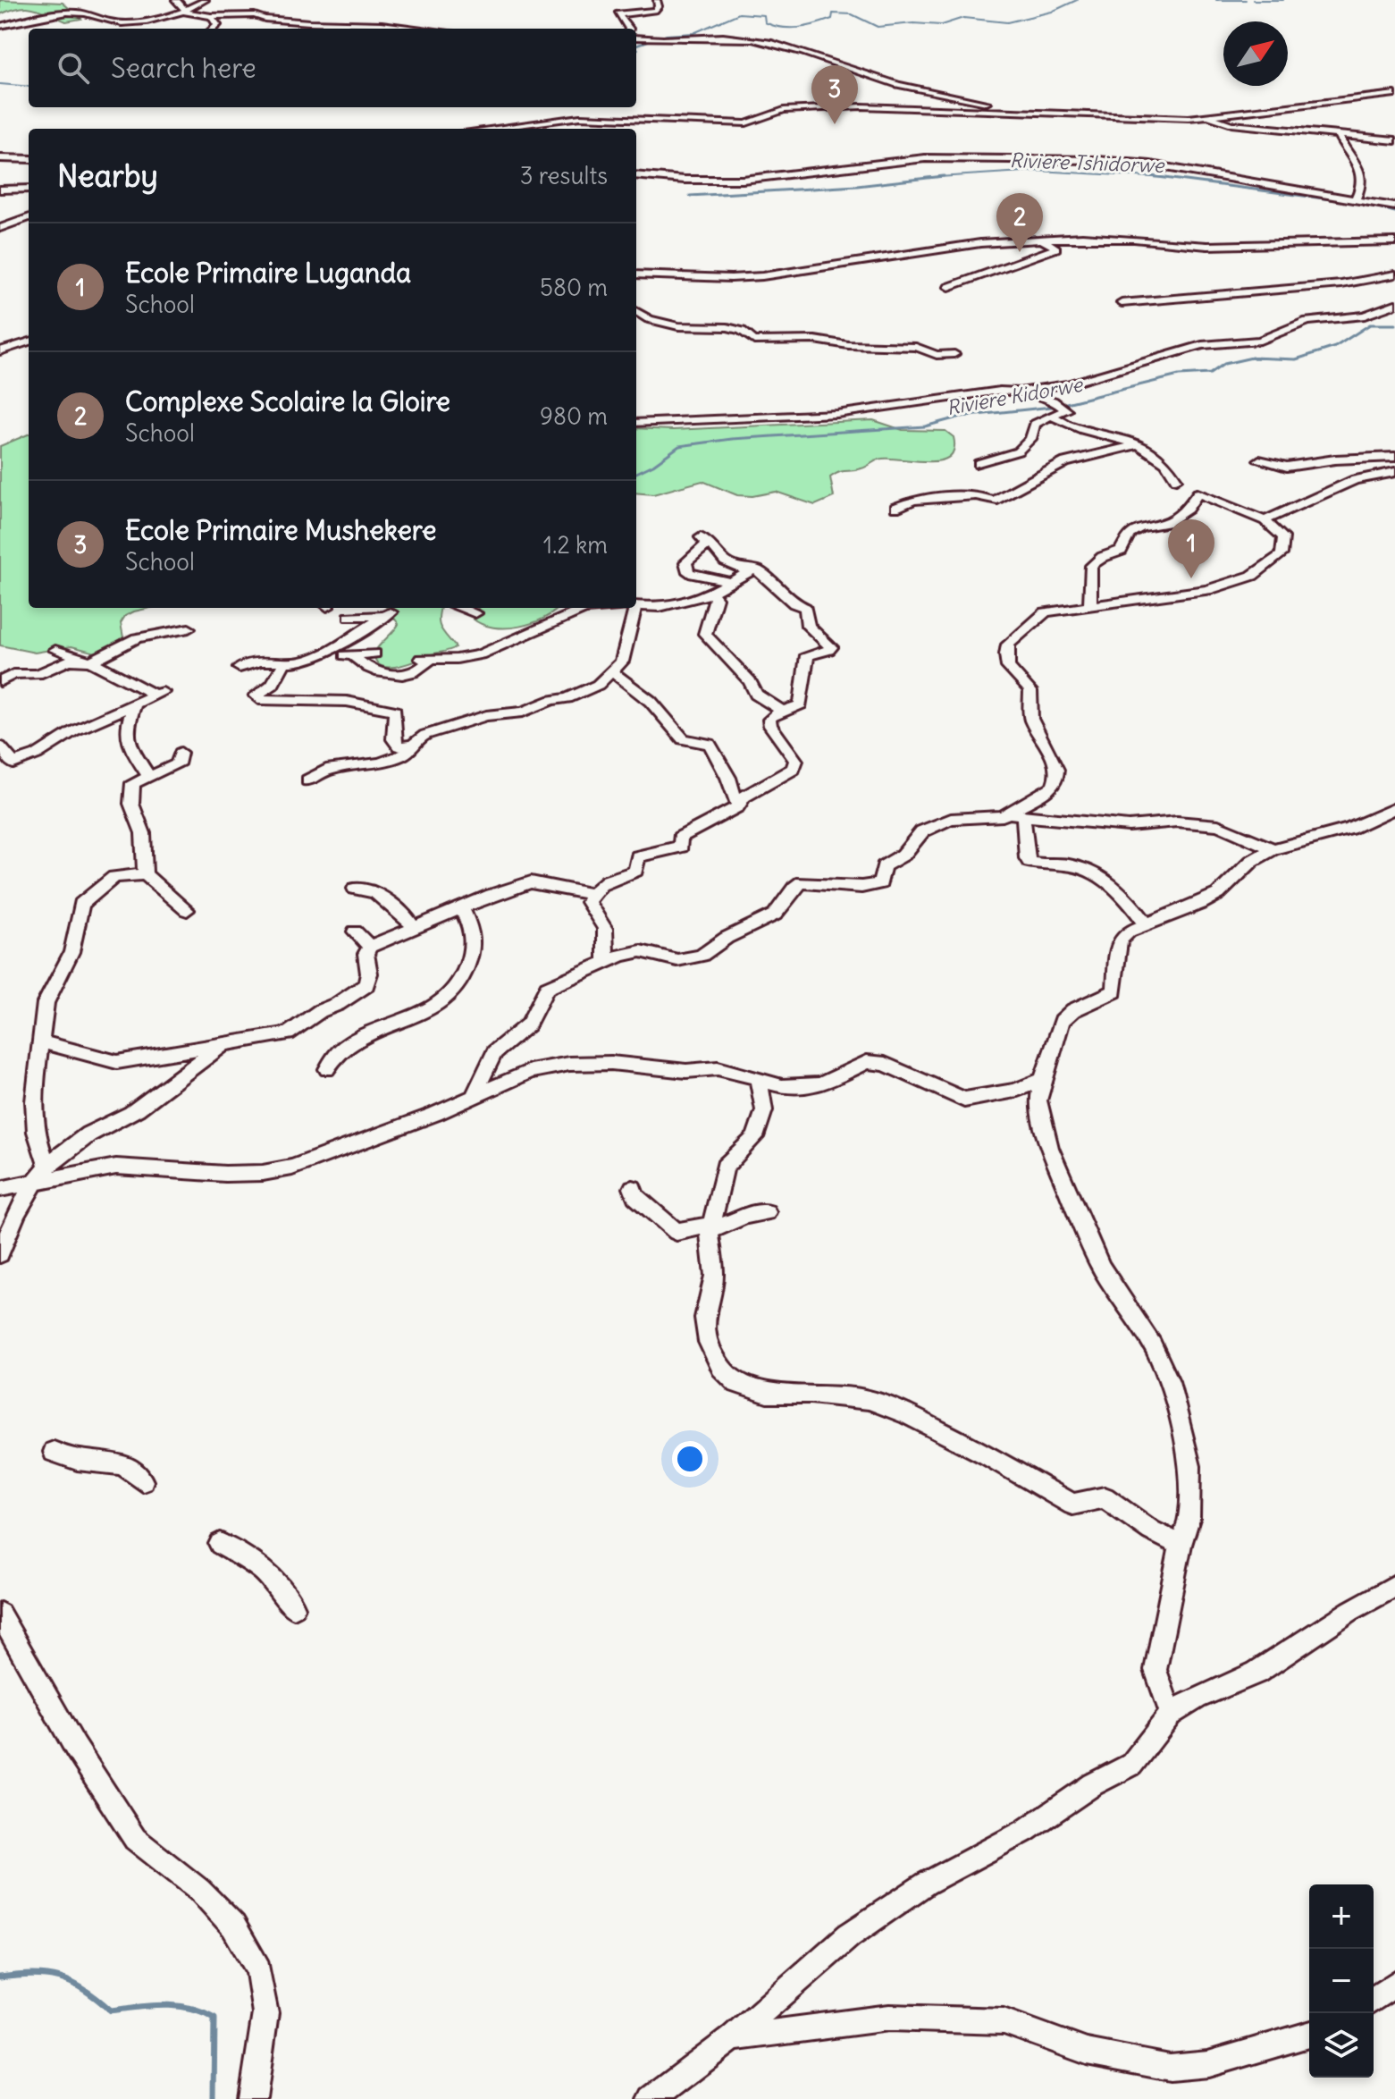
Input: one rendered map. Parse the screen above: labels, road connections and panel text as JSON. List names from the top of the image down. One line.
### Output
{"water":["Riviere Tshidorwe","Riviere Kidorwe"],"north":"top right","page":{"search":"Search here","pins":["3","2","1"],"heading":["Nearby","3 results"],"list":[{"mark":"1","name":"Ecole Primaire Luganda","note":"School","value":"580 m"},{"mark":"2","name":"Complexe Scolaire la Gloire","note":"School","value":"980 m"},{"mark":"3","name":"Ecole Primaire Mushekere","note":"School","value":"1.2 km"}],"map_buttons":["+","−"]}}
